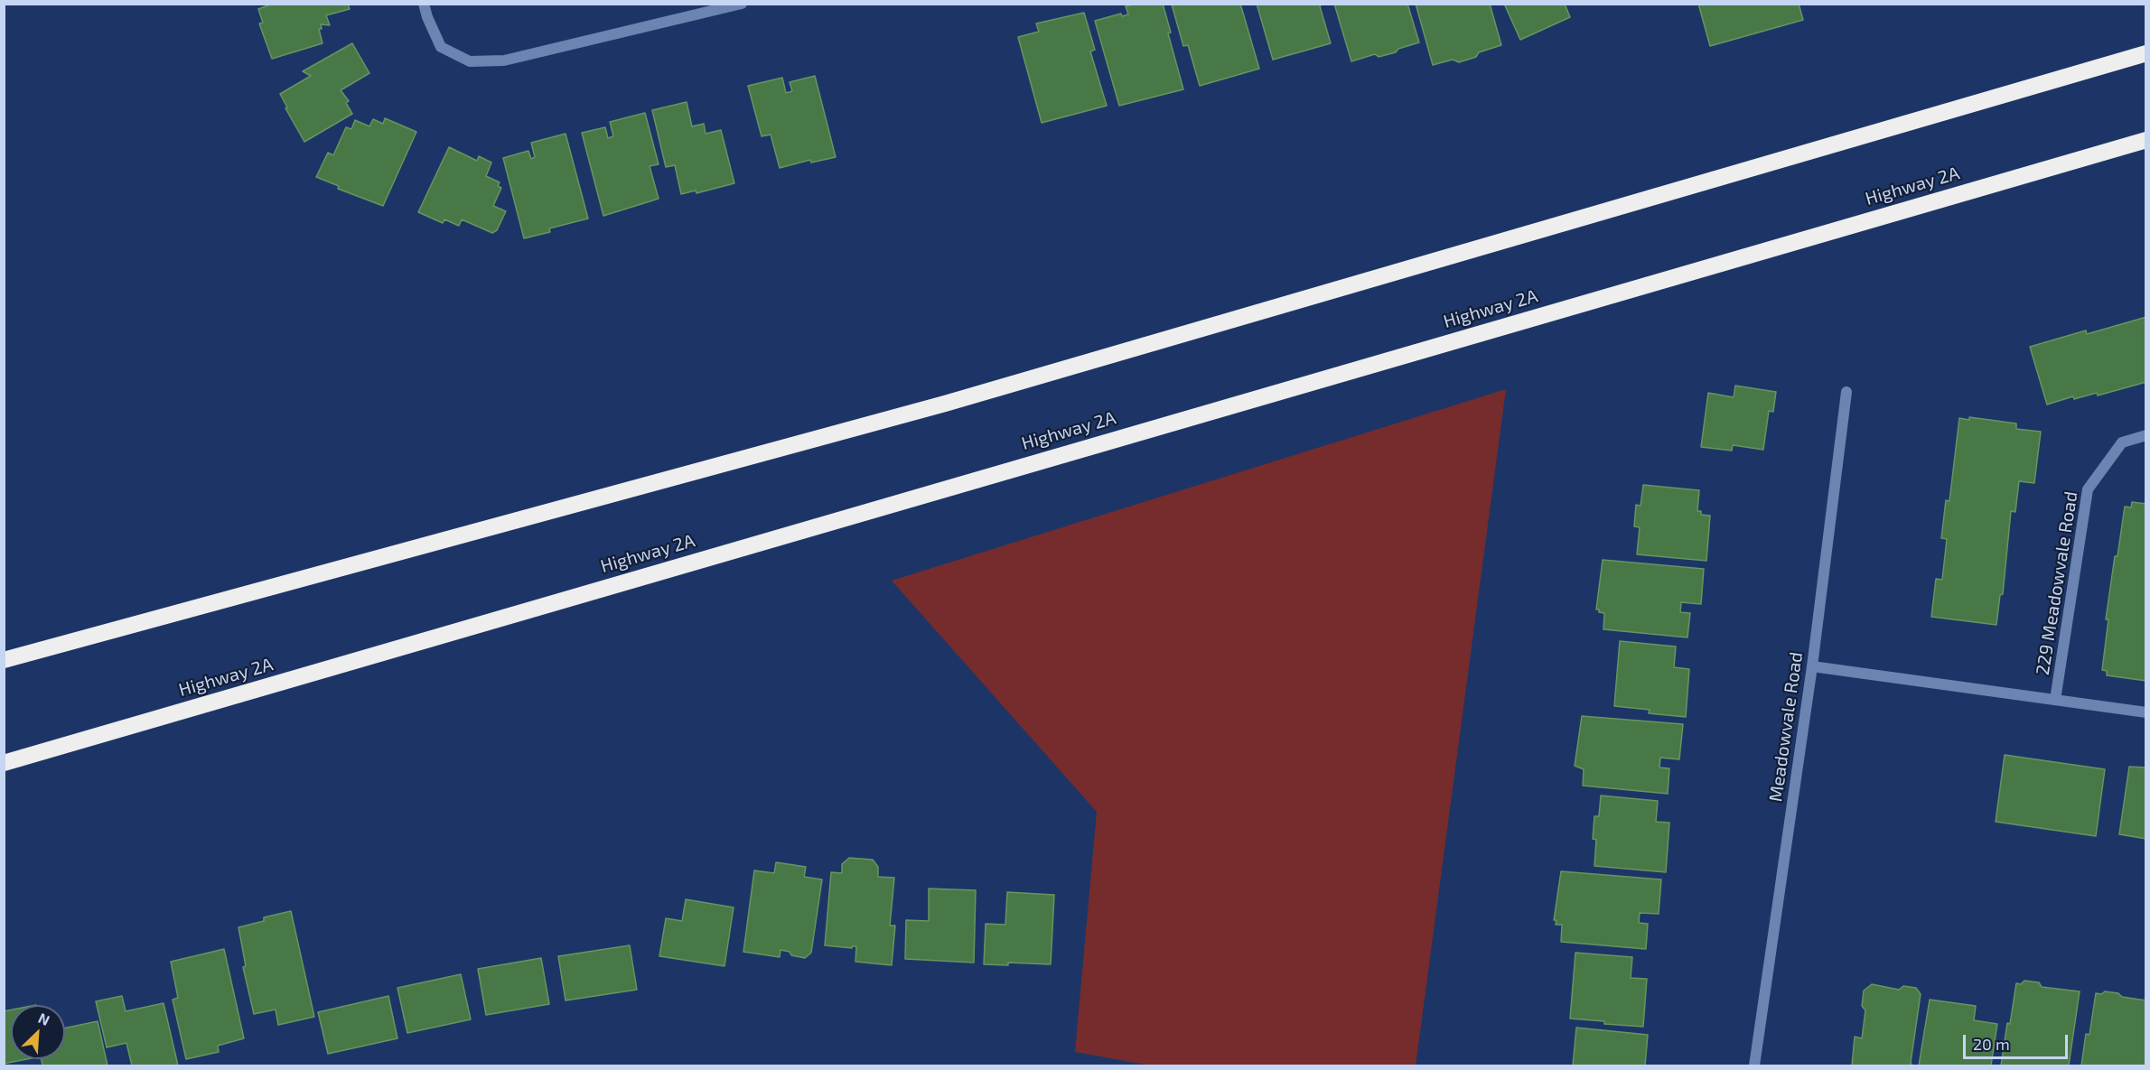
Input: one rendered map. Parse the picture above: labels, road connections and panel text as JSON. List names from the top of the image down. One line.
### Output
{"streets":{"highway":["Highway 2A"],"street":["229 Meadowvale Road","Meadowvale Road"]},"crossings":[["229 Meadowvale Road","Meadowvale Road"]],"scale_bar":"20 m","north":"top right"}
